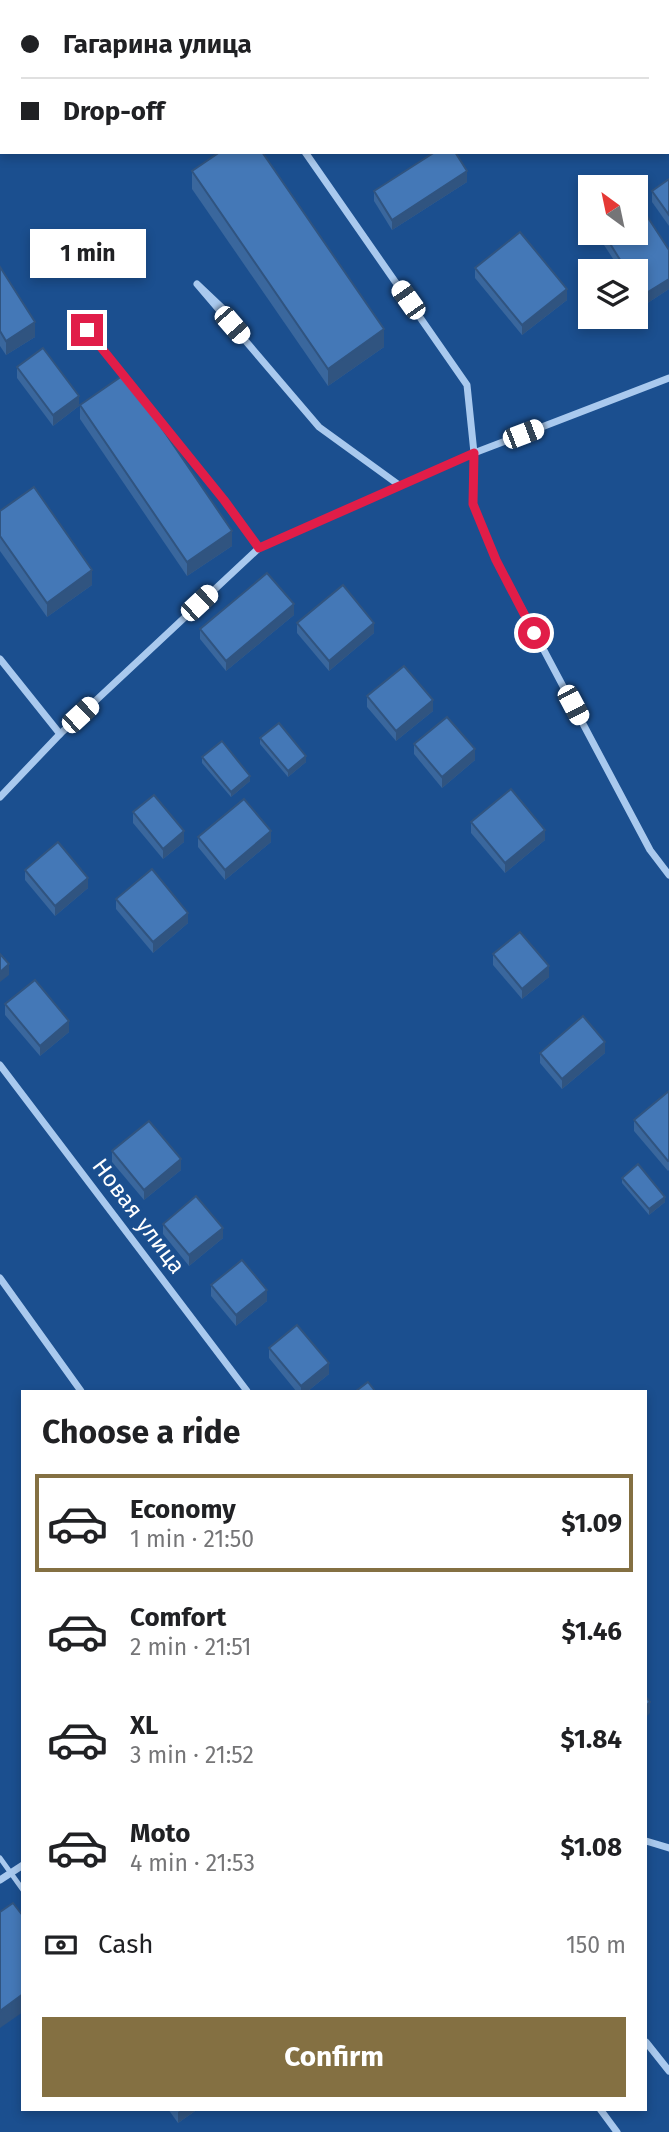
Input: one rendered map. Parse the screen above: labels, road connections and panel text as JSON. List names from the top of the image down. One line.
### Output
{"streets":{"street":["Новая улица"]},"north":"top left","page":{"banner":["Гагарина улица","Drop-off"],"bubble":"1 min","heading":"Choose a ride","list":[{"name":"Economy","note":"1 min · 21:50","value":"$1.09"},{"name":"Comfort","note":"2 min · 21:51","value":"$1.46"},{"name":"XL","note":"3 min · 21:52","value":"$1.84"},{"name":"Moto","note":"4 min · 21:53","value":"$1.08"}],"pay":["Cash","150 m"],"buttons":"Confirm"}}
